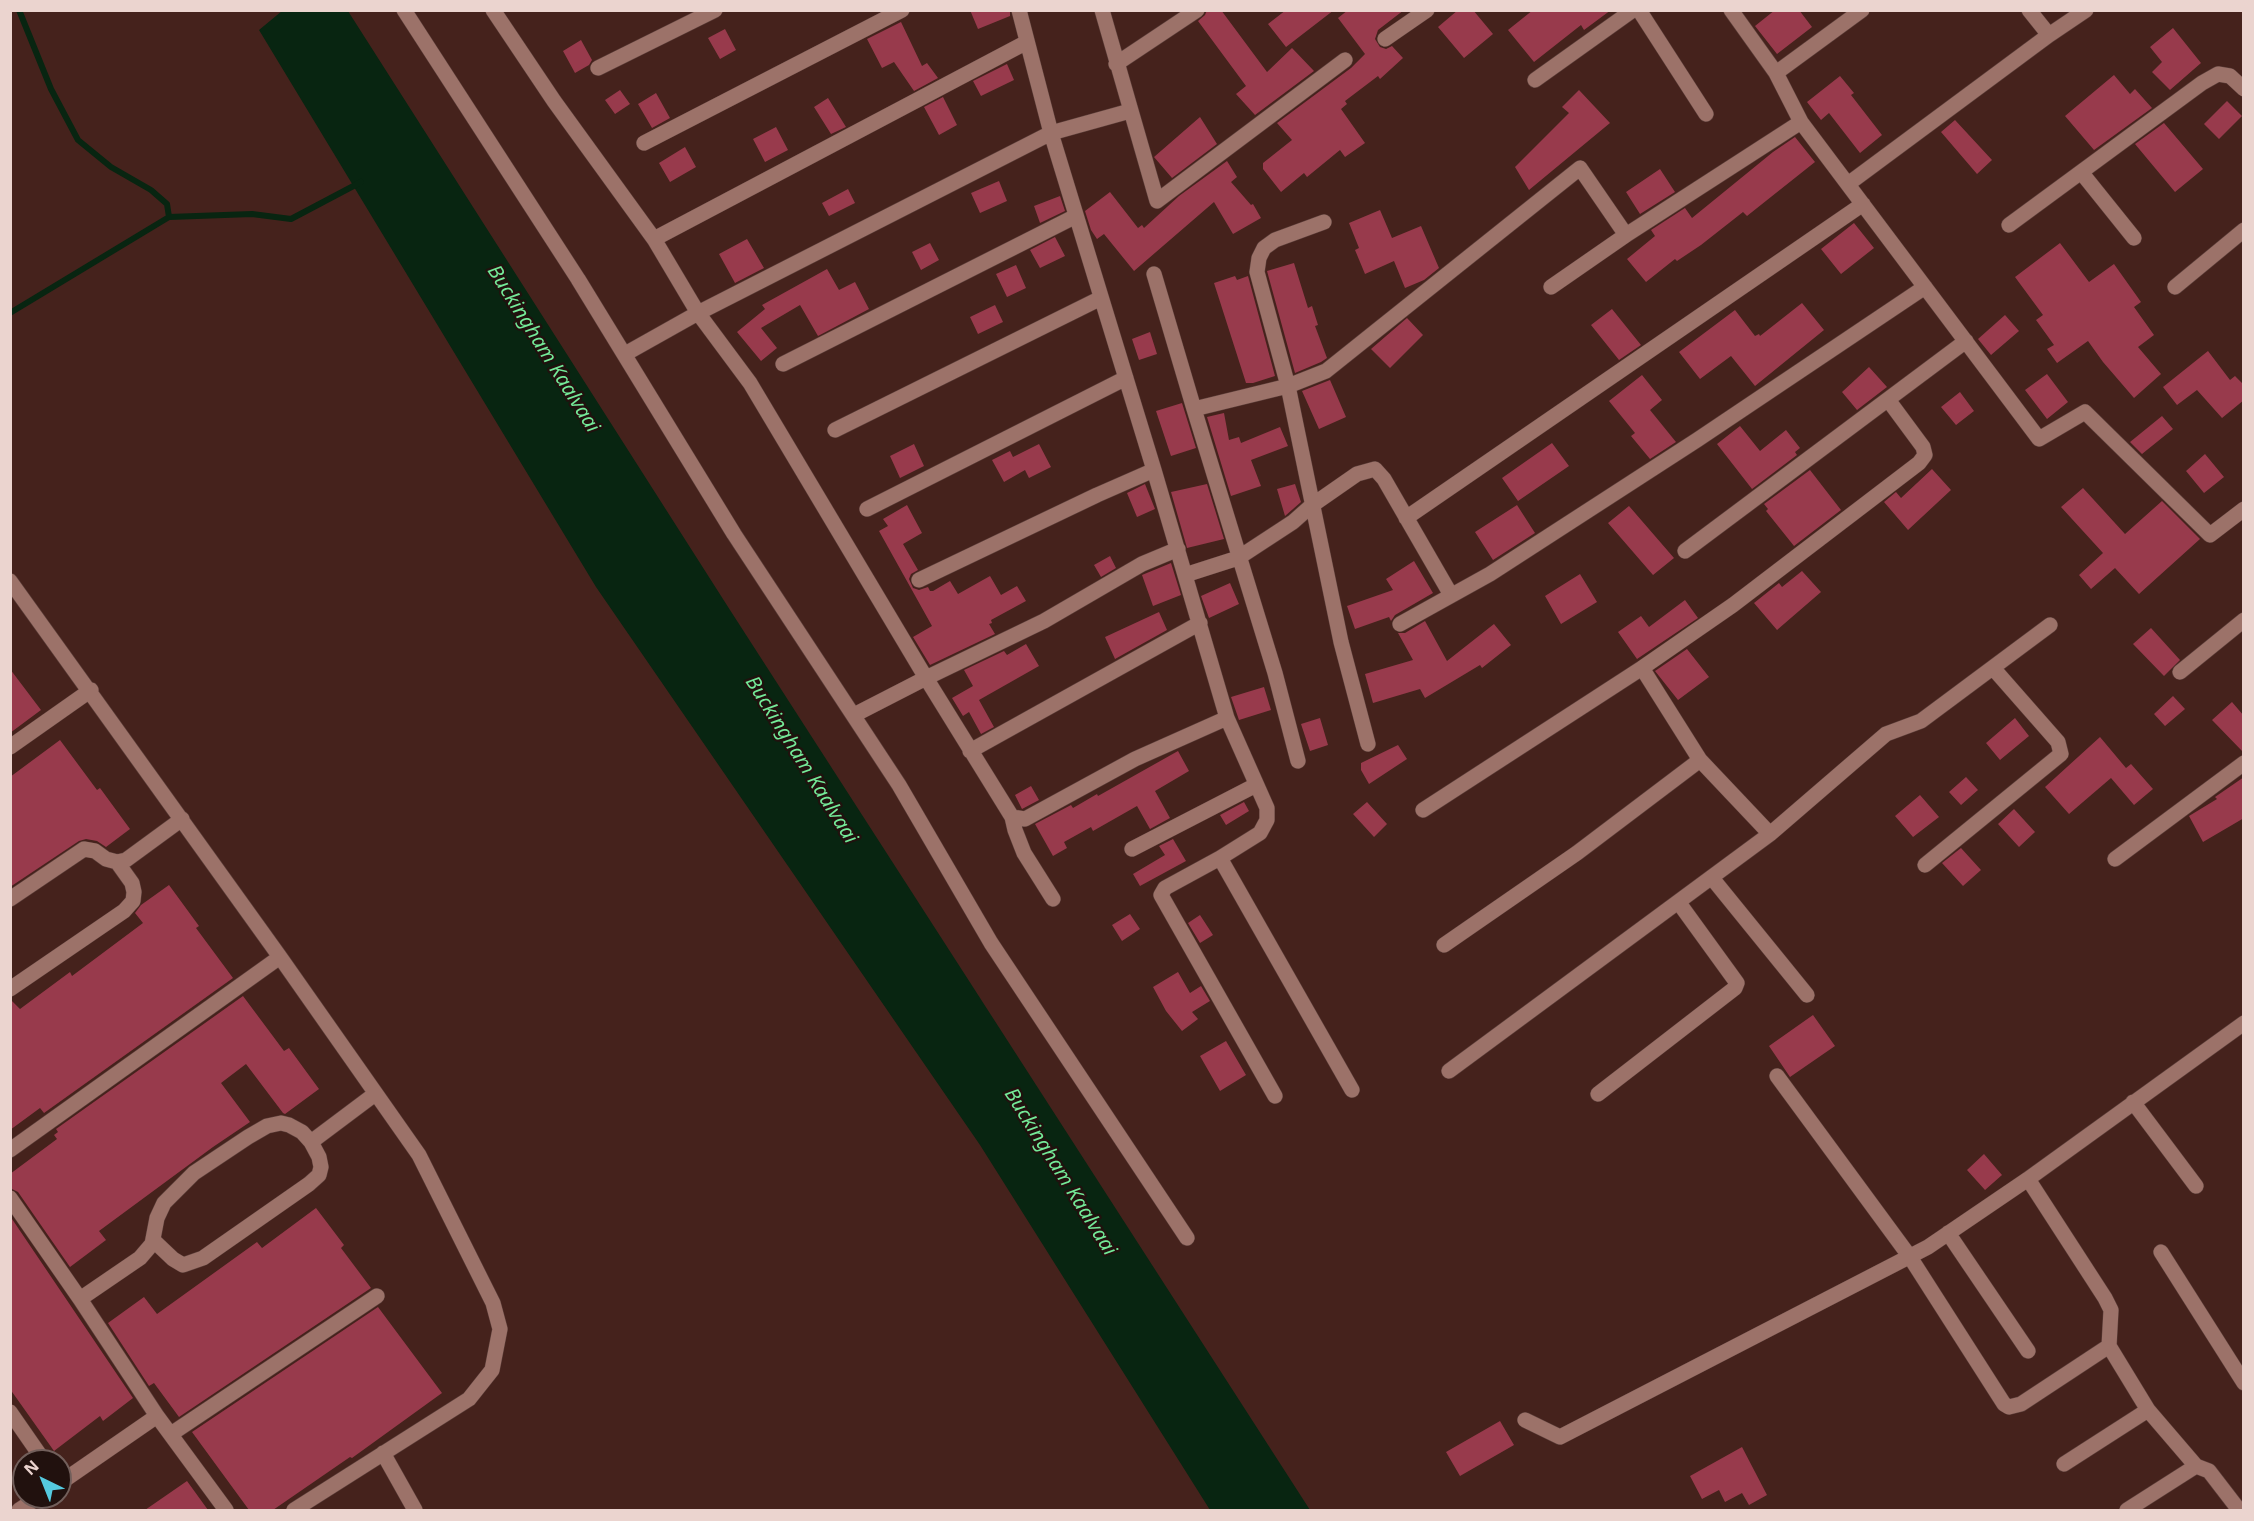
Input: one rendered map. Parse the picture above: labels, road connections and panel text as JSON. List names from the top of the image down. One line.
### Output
{"water":["Buckingham Kaalvaai"],"north":"top left"}
